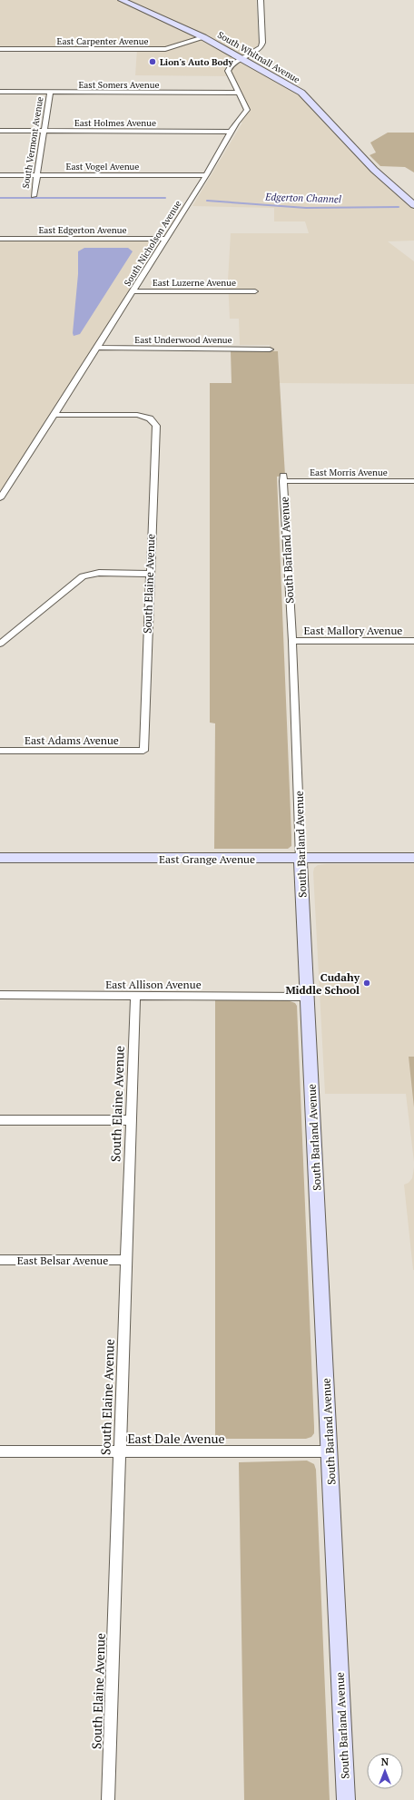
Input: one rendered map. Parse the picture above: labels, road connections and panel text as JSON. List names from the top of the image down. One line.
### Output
{"streets":{"street":["East Carpenter Avenue","South Whitnall Avenue","East Somers Avenue","East Holmes Avenue","South Vermont Avenue","East Vogel Avenue","East Edgerton Avenue","South Nicholson Avenue","East Luzerne Avenue","East Underwood Avenue","East Morris Avenue","South Barland Avenue","South Elaine Avenue","East Mallory Avenue","East Adams Avenue","East Grange Avenue","East Allison Avenue","East Belsar Avenue","East Dale Avenue"]},"crossings":[["East Carpenter Avenue","South Whitnall Avenue"],["South Whitnall Avenue","South Nicholson Avenue"],["East Somers Avenue","South Vermont Avenue"],["East Somers Avenue","South Nicholson Avenue"],["East Holmes Avenue","South Vermont Avenue"],["East Holmes Avenue","South Nicholson Avenue"],["South Vermont Avenue","East Vogel Avenue"],["East Vogel Avenue","South Nicholson Avenue"],["East Edgerton Avenue","South Nicholson Avenue"],["South Nicholson Avenue","East Luzerne Avenue"],["South Nicholson Avenue","East Underwood Avenue"],["South Nicholson Avenue","South Elaine Avenue"],["East Morris Avenue","South Barland Avenue"],["South Barland Avenue","East Mallory Avenue"],["South Barland Avenue","East Grange Avenue"],["South Barland Avenue","East Allison Avenue"],["South Barland Avenue","East Dale Avenue"],["South Elaine Avenue","East Adams Avenue"],["South Elaine Avenue","East Allison Avenue"],["South Elaine Avenue","East Belsar Avenue"],["South Elaine Avenue","East Dale Avenue"]],"water":["Edgerton Channel"],"places":["Lion's Auto Body","Cudahy Middle School"],"north":"top"}
